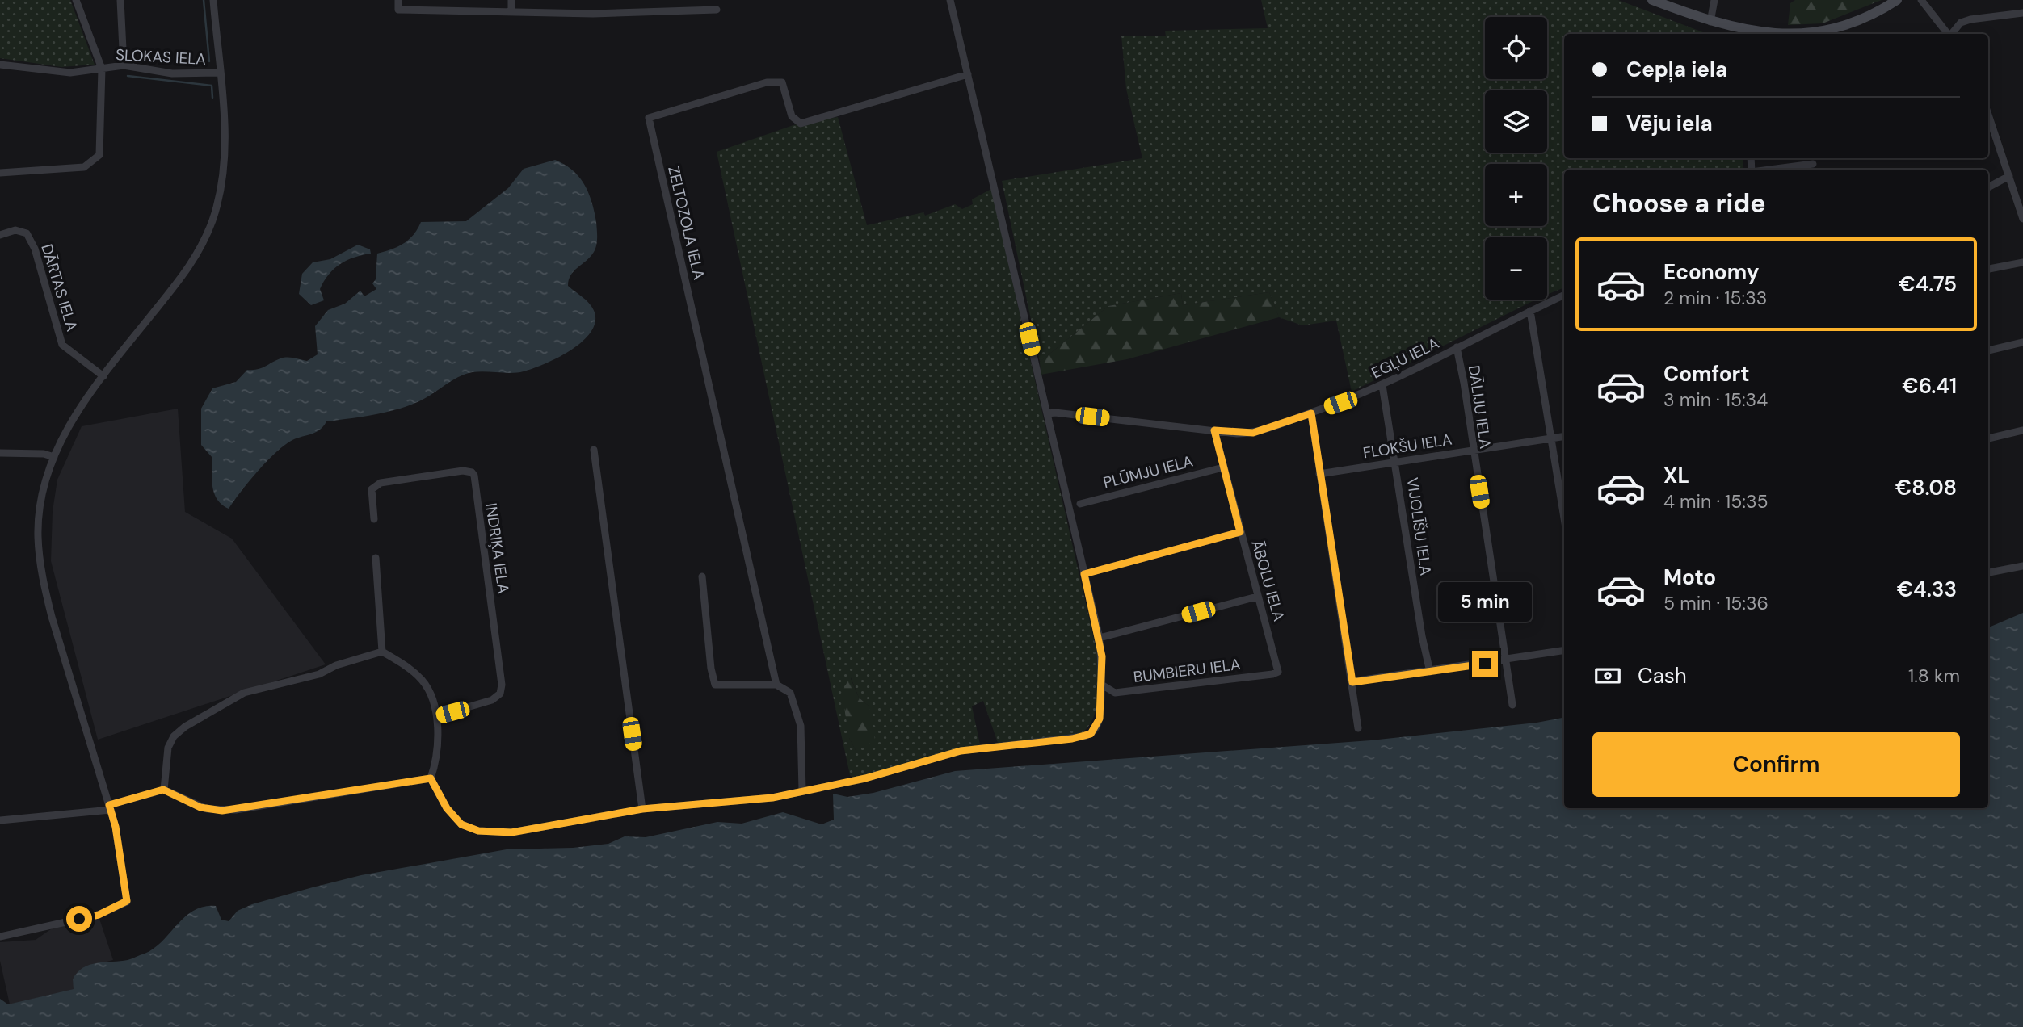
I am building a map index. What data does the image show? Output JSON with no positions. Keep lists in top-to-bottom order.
{
  "streets": {
    "street": [
      "SLOKAS IELA",
      "ZELTOZOLA IELA",
      "DĀRTAS IELA",
      "EGĻU IELA",
      "DĀLIJU IELA",
      "FLOKŠU IELA",
      "PLŪMJU IELA",
      "VIJOLĪŠU IELA",
      "INDRIĶA IELA",
      "ĀBOLU IELA",
      "BUMBIERU IELA"
    ]
  },
  "crossings": [
    ["EGĻU IELA", "DĀLIJU IELA"],
    ["EGĻU IELA", "VIJOLĪŠU IELA"],
    ["EGĻU IELA", "ĀBOLU IELA"],
    ["DĀLIJU IELA", "FLOKŠU IELA"],
    ["FLOKŠU IELA", "VIJOLĪŠU IELA"],
    ["PLŪMJU IELA", "ĀBOLU IELA"],
    ["ĀBOLU IELA", "BUMBIERU IELA"]
  ],
  "page": {
    "map_buttons": ["+", "−"],
    "banner": ["Cepļa iela", "Vēju iela"],
    "heading": "Choose a ride",
    "list": [
      {
        "name": "Economy",
        "note": "2 min · 15:33",
        "value": "€4.75"
      },
      {
        "name": "Comfort",
        "note": "3 min · 15:34",
        "value": "€6.41"
      },
      {
        "name": "XL",
        "note": "4 min · 15:35",
        "value": "€8.08"
      },
      {
        "name": "Moto",
        "note": "5 min · 15:36",
        "value": "€4.33"
      }
    ],
    "bubble": "5 min",
    "pay": ["Cash", "1.8 km"],
    "buttons": "Confirm"
  }
}
